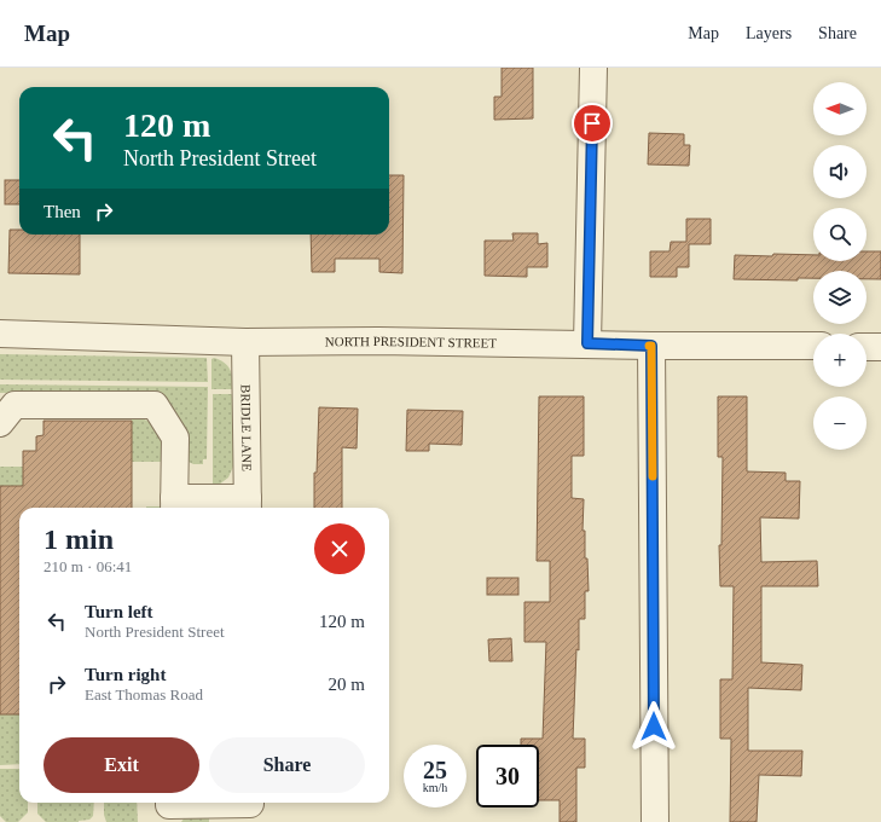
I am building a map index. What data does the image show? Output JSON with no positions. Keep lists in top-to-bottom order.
{
  "streets": {
    "street": ["NORTH PRESIDENT STREET", "BRIDLE LANE"]
  },
  "crossings": [
    ["NORTH PRESIDENT STREET", "BRIDLE LANE"]
  ],
  "north": "left",
  "page": {
    "header": "Map",
    "nav": ["Map", "Layers", "Share"],
    "map_buttons": ["+", "−"],
    "turn": ["120 m", "North President Street"],
    "then": "Then",
    "heading": ["1 min", "210 m · 06:41"],
    "list": [
      {
        "name": "Turn left",
        "note": "North President Street",
        "value": "120 m"
      },
      {
        "name": "Turn right",
        "note": "East Thomas Road",
        "value": "20 m"
      }
    ],
    "buttons": ["Exit", "Share"],
    "speed": "25 km/h",
    "limit": "30"
  }
}
